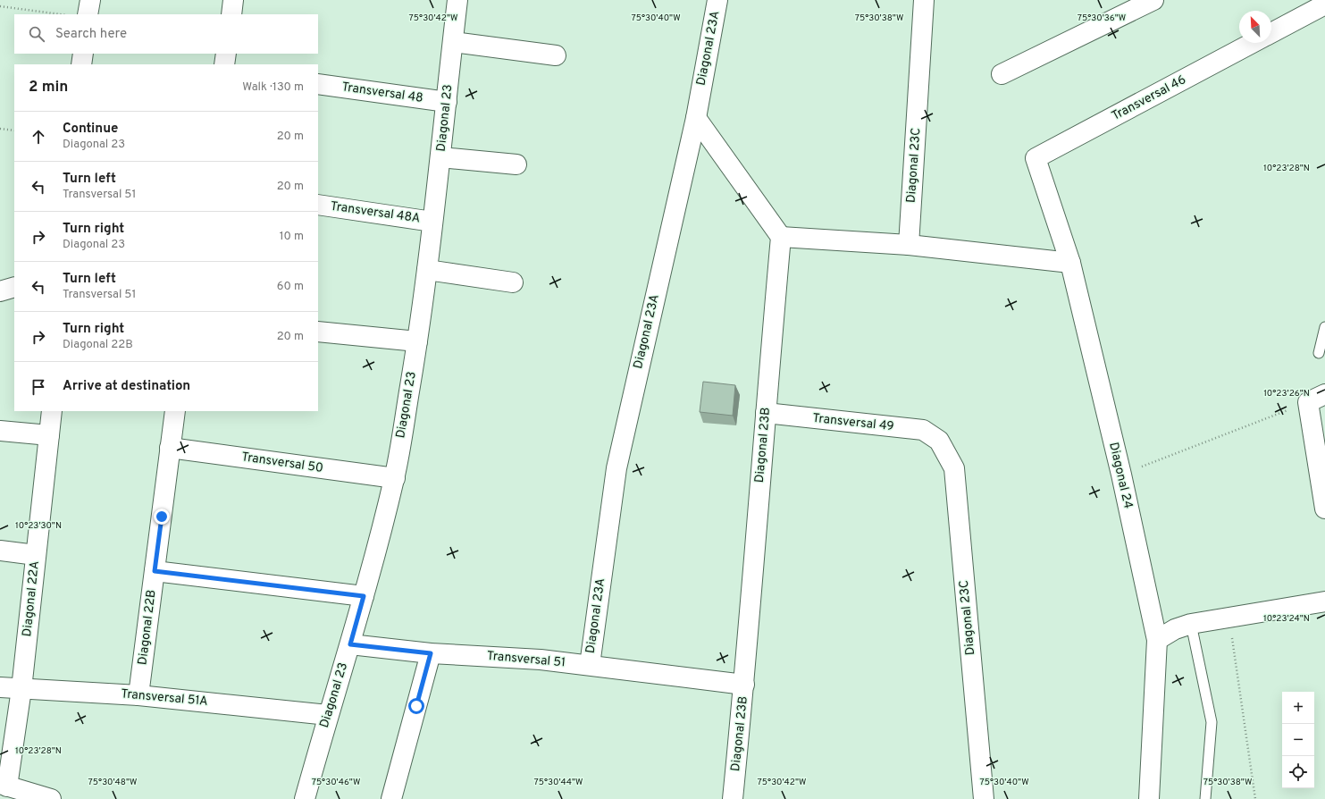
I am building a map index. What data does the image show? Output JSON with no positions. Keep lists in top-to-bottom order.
{
  "streets": {
    "street": [
      "Diagonal 23A",
      "Transversal 48",
      "Transversal 46",
      "Diagonal 23",
      "Diagonal 23C",
      "Transversal 48A",
      "Transversal 49",
      "Diagonal 23B",
      "Transversal 50",
      "Diagonal 24",
      "Diagonal 22A",
      "Diagonal 22B",
      "Transversal 51",
      "Transversal 51A"
    ]
  },
  "crossings": [
    ["Diagonal 23A", "Transversal 51"],
    ["Transversal 48", "Diagonal 23"],
    ["Transversal 46", "Diagonal 24"],
    ["Diagonal 23", "Transversal 48A"],
    ["Diagonal 23", "Transversal 50"],
    ["Diagonal 23", "Transversal 51"],
    ["Diagonal 23", "Transversal 51A"],
    ["Diagonal 23C", "Transversal 49"],
    ["Transversal 49", "Diagonal 23B"],
    ["Diagonal 23B", "Transversal 51"],
    ["Transversal 50", "Diagonal 22B"],
    ["Diagonal 22A", "Transversal 51A"],
    ["Diagonal 22B", "Transversal 51A"]
  ],
  "north": "top left",
  "page": {
    "search": "Search here",
    "heading": ["2 min", "Walk · 130 m"],
    "list": [
      ["Continue", "Diagonal 23", "20 m"],
      ["Turn left", "Transversal 51", "20 m"],
      ["Turn right", "Diagonal 23", "10 m"],
      ["Turn left", "Transversal 51", "60 m"],
      ["Turn right", "Diagonal 22B", "20 m"],
      "Arrive at destination"
    ],
    "map_buttons": ["+", "−"]
  },
  "coordinates": [
    "75°30'42\"W",
    "75°30'40\"W",
    "75°30'38\"W",
    "75°30'36\"W",
    "10°23'28\"N",
    "10°23'26\"N",
    "10°23'30\"N",
    "10°23'24\"N",
    "75°30'48\"W",
    "75°30'46\"W",
    "75°30'44\"W"
  ]
}
